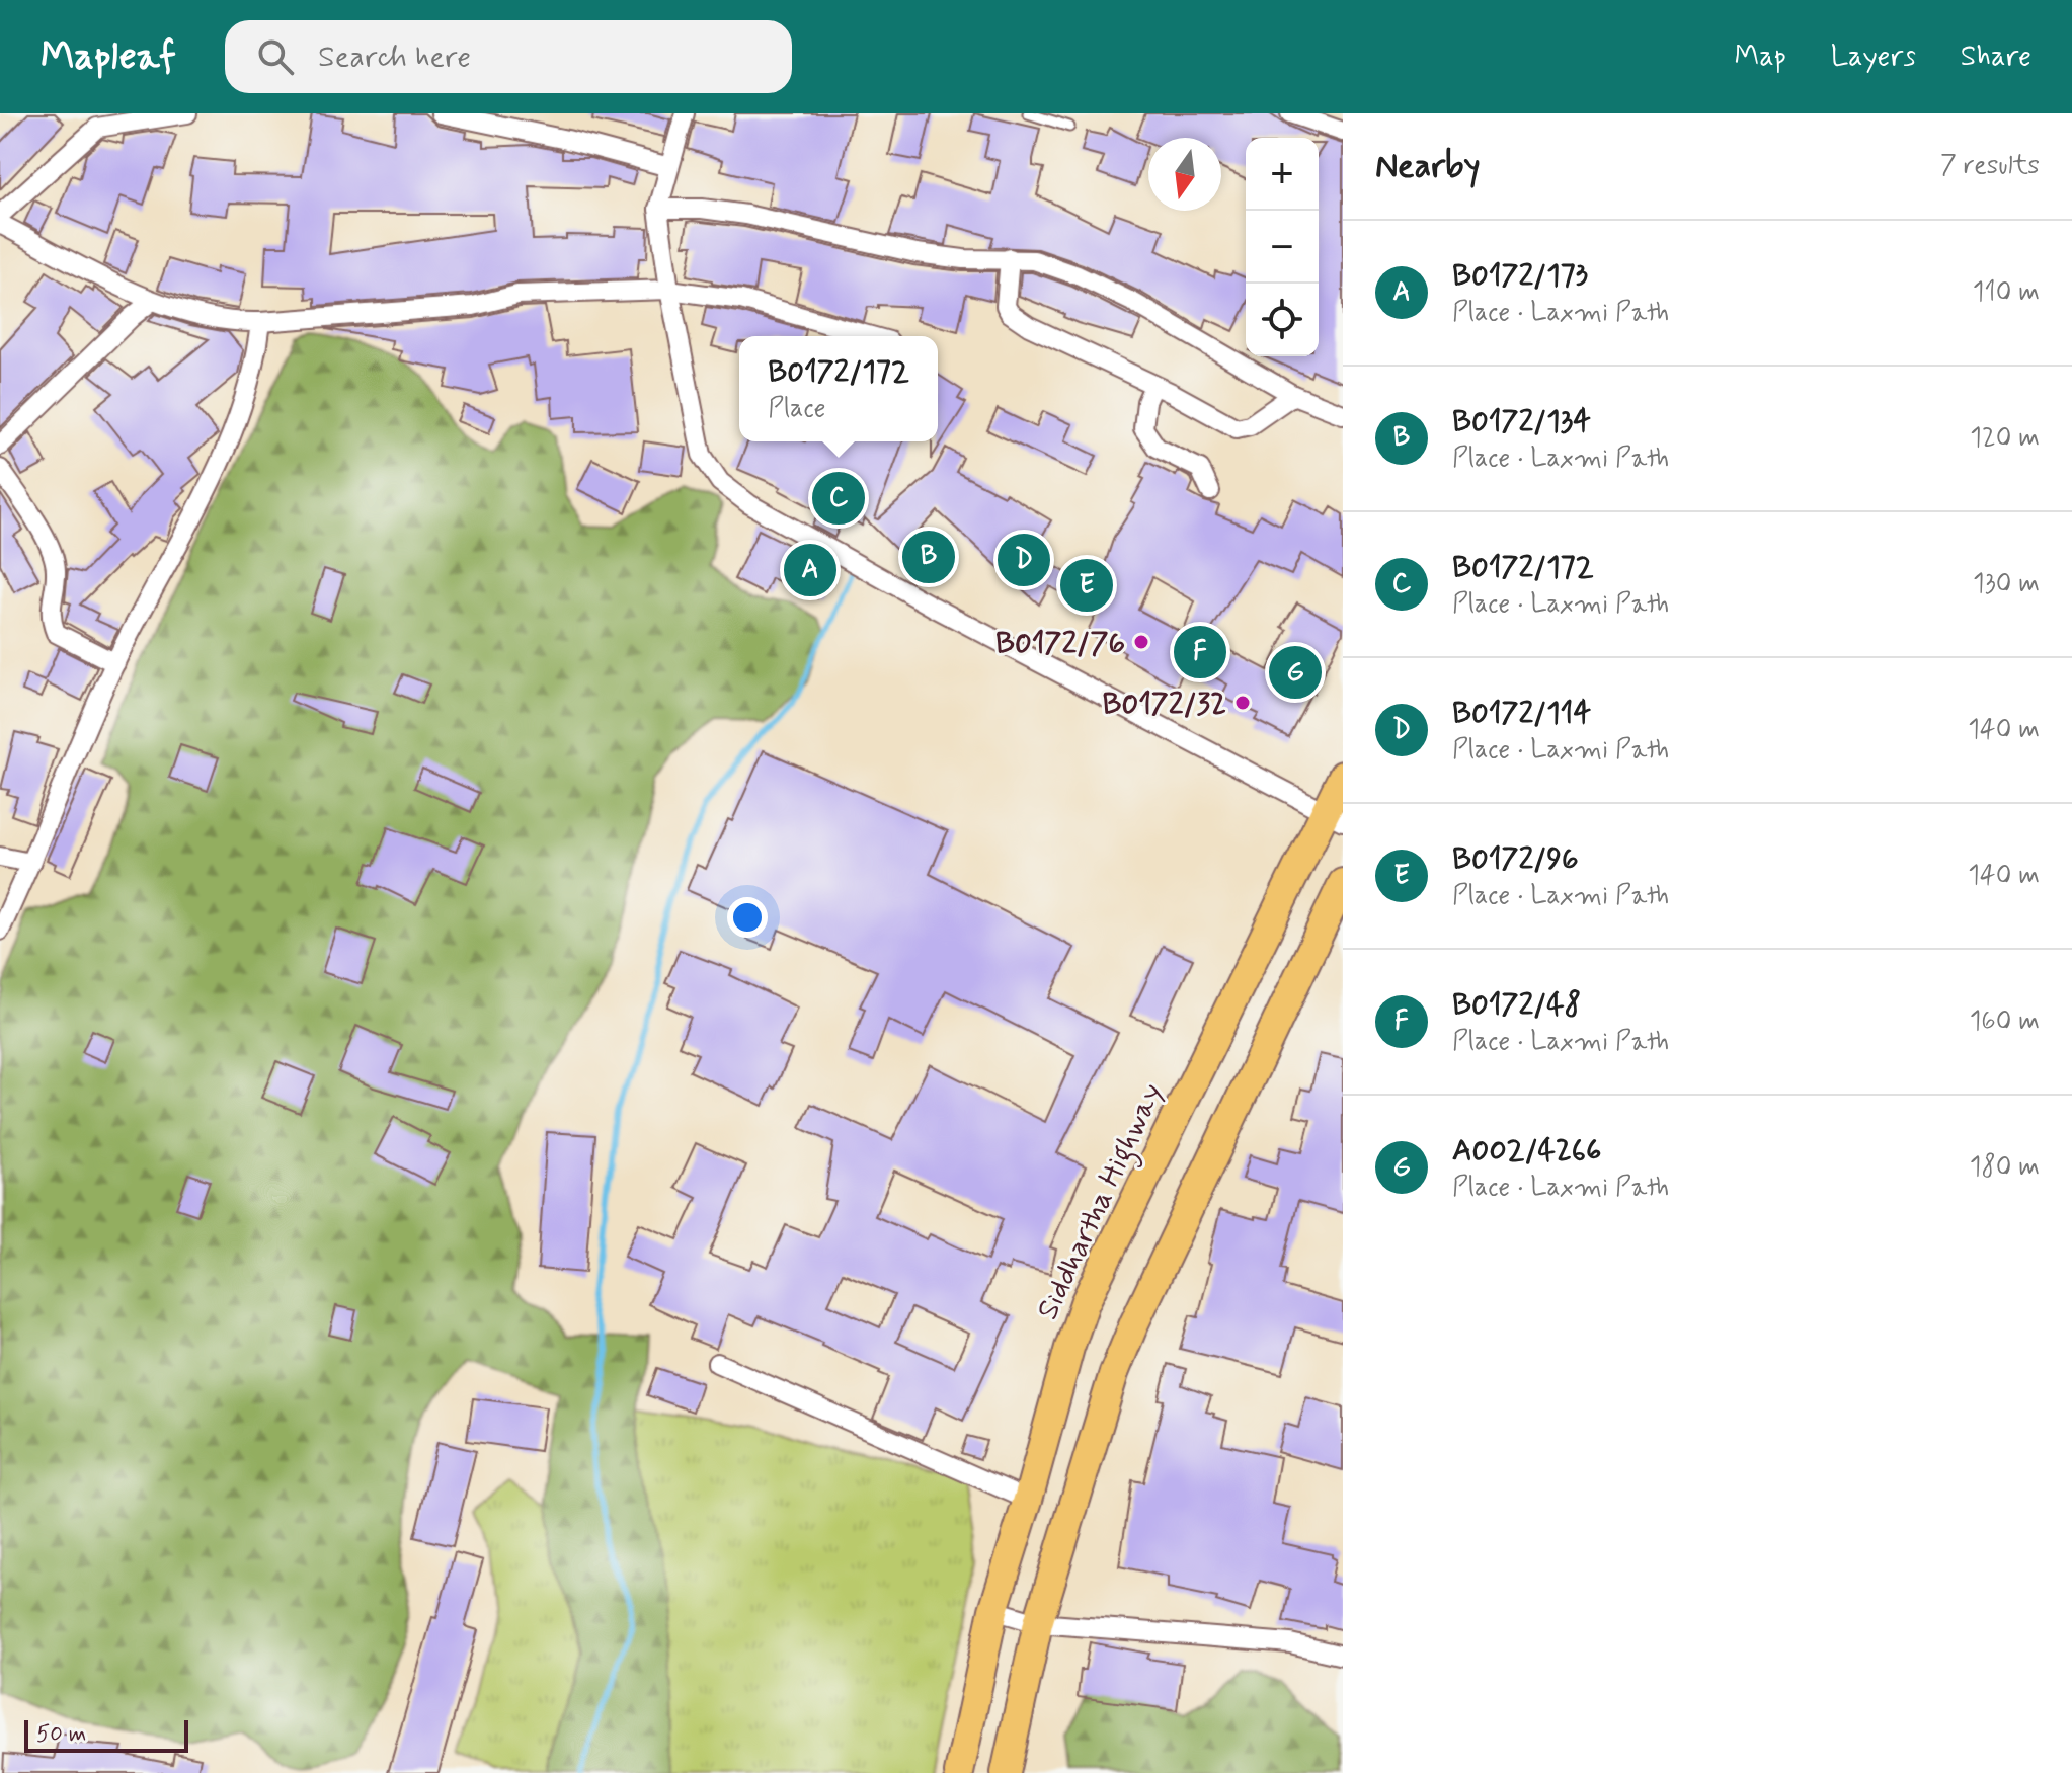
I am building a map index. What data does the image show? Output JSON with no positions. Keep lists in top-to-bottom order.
{
  "streets": {
    "highway": ["Siddhartha Highway"]
  },
  "places": ["B0172/76", "B0172/32"],
  "scale_bar": "50 m",
  "north": "bottom",
  "page": {
    "header": "Mapleaf",
    "search": "Search here",
    "nav": ["Map", "Layers", "Share"],
    "heading": ["Nearby", "7 results"],
    "map_buttons": ["+", "−"],
    "list": [
      {
        "mark": "A",
        "name": "B0172/173",
        "note": "Place · Laxmi Path",
        "value": "110 m"
      },
      {
        "mark": "B",
        "name": "B0172/134",
        "note": "Place · Laxmi Path",
        "value": "120 m"
      },
      {
        "mark": "C",
        "name": "B0172/172",
        "note": "Place · Laxmi Path",
        "value": "130 m"
      },
      {
        "mark": "D",
        "name": "B0172/114",
        "note": "Place · Laxmi Path",
        "value": "140 m"
      },
      {
        "mark": "E",
        "name": "B0172/96",
        "note": "Place · Laxmi Path",
        "value": "140 m"
      },
      {
        "mark": "F",
        "name": "B0172/48",
        "note": "Place · Laxmi Path",
        "value": "160 m"
      },
      {
        "mark": "G",
        "name": "A002/4266",
        "note": "Place · Laxmi Path",
        "value": "180 m"
      }
    ],
    "popup": ["B0172/172", "Place"],
    "pins": [
      "C",
      "B",
      "D",
      "A",
      "E",
      "F",
      "G"
    ],
    "scale": "50 m"
  }
}
